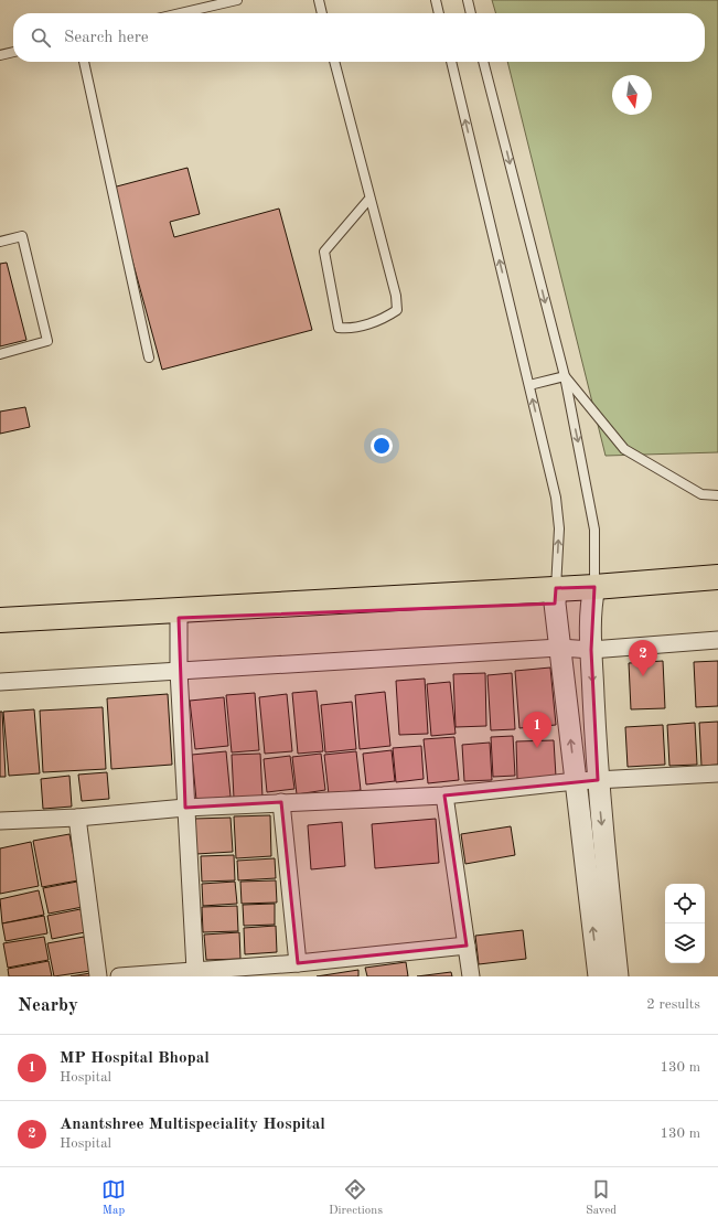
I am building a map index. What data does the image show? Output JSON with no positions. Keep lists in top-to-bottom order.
{
  "north": "bottom",
  "page": {
    "search": "Search here",
    "pins": ["2", "1"],
    "heading": ["Nearby", "2 results"],
    "list": [
      {
        "mark": "1",
        "name": "MP Hospital Bhopal",
        "note": "Hospital",
        "value": "130 m"
      },
      {
        "mark": "2",
        "name": "Anantshree Multispeciality Hospital",
        "note": "Hospital",
        "value": "130 m"
      }
    ],
    "nav": ["Map", "Directions", "Saved"]
  }
}
